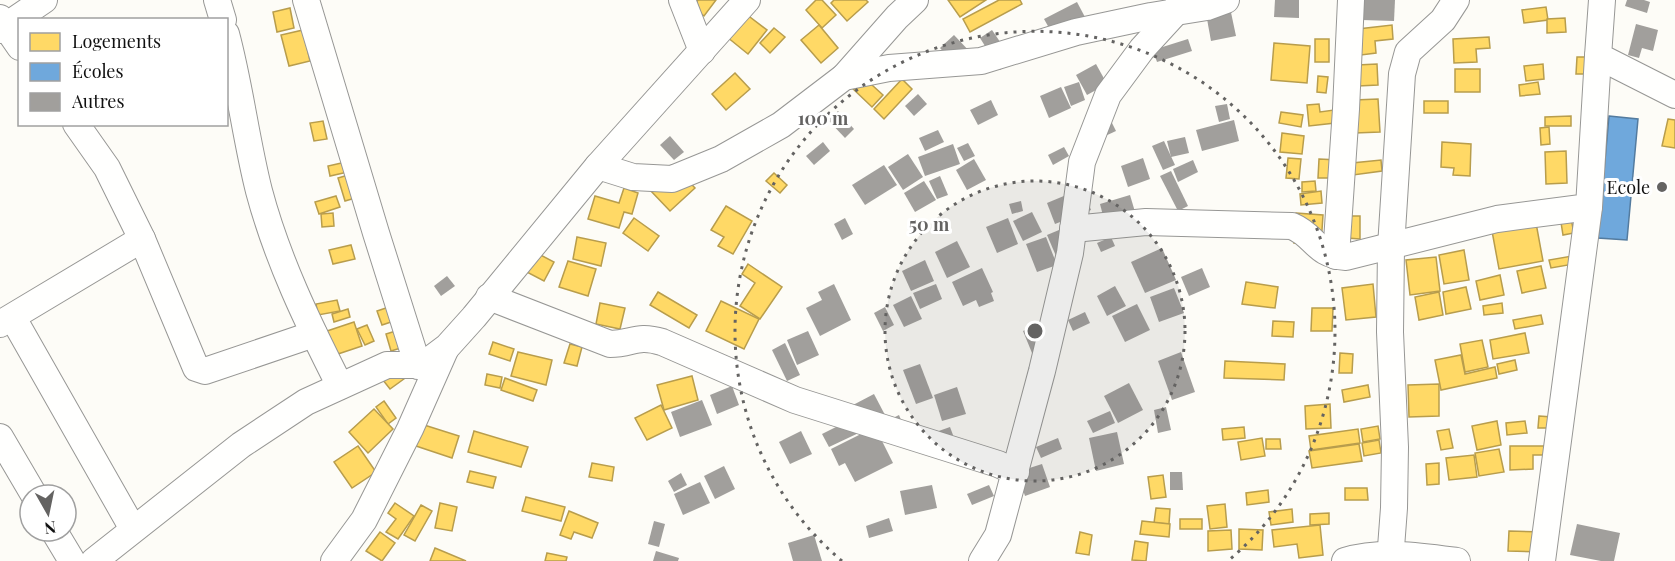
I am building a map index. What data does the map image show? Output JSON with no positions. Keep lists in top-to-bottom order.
{
  "places": ["Ecole"],
  "legend": ["Logements", "Écoles", "Autres"],
  "north": "bottom",
  "rings": ["100 m", "50 m"]
}
